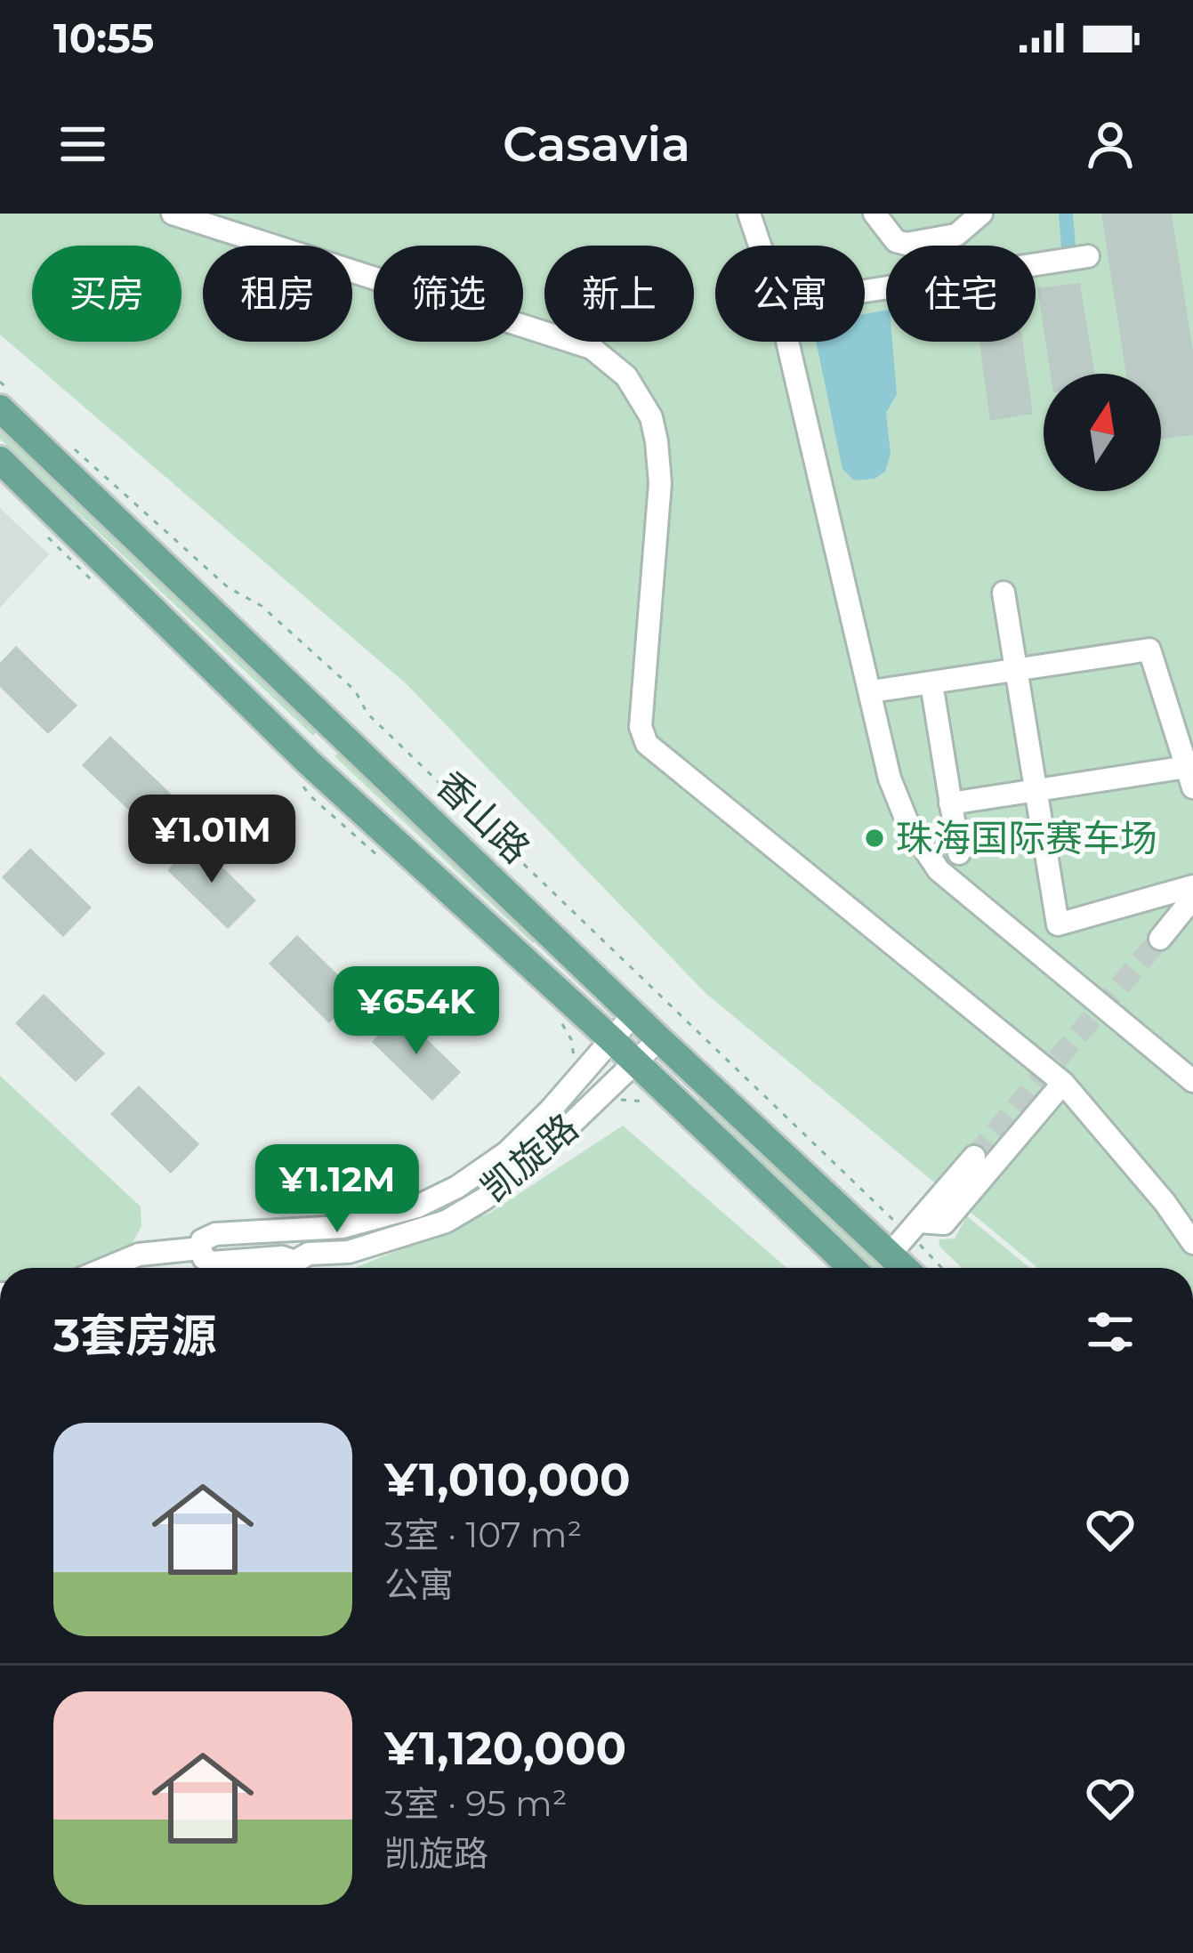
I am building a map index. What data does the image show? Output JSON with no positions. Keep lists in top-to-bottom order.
{
  "streets": {
    "main road": ["香山路"],
    "street": ["凯旋路"]
  },
  "crossings": [
    ["香山路", "凯旋路"]
  ],
  "places": ["珠海国际赛车场"],
  "north": "top",
  "page": {
    "status": "10:55",
    "header": "Casavia",
    "chip": [
      "买房",
      "租房",
      "筛选",
      "新上",
      "公寓",
      "住宅"
    ],
    "price": ["¥1.01M", "¥654K", "¥1.12M"],
    "heading": "3套房源",
    "list": [
      {
        "name": "¥1,010,000",
        "note": "3室 · 107 m² · 公寓"
      },
      {
        "name": "¥1,120,000",
        "note": "3室 · 95 m² · 凯旋路"
      }
    ]
  }
}
